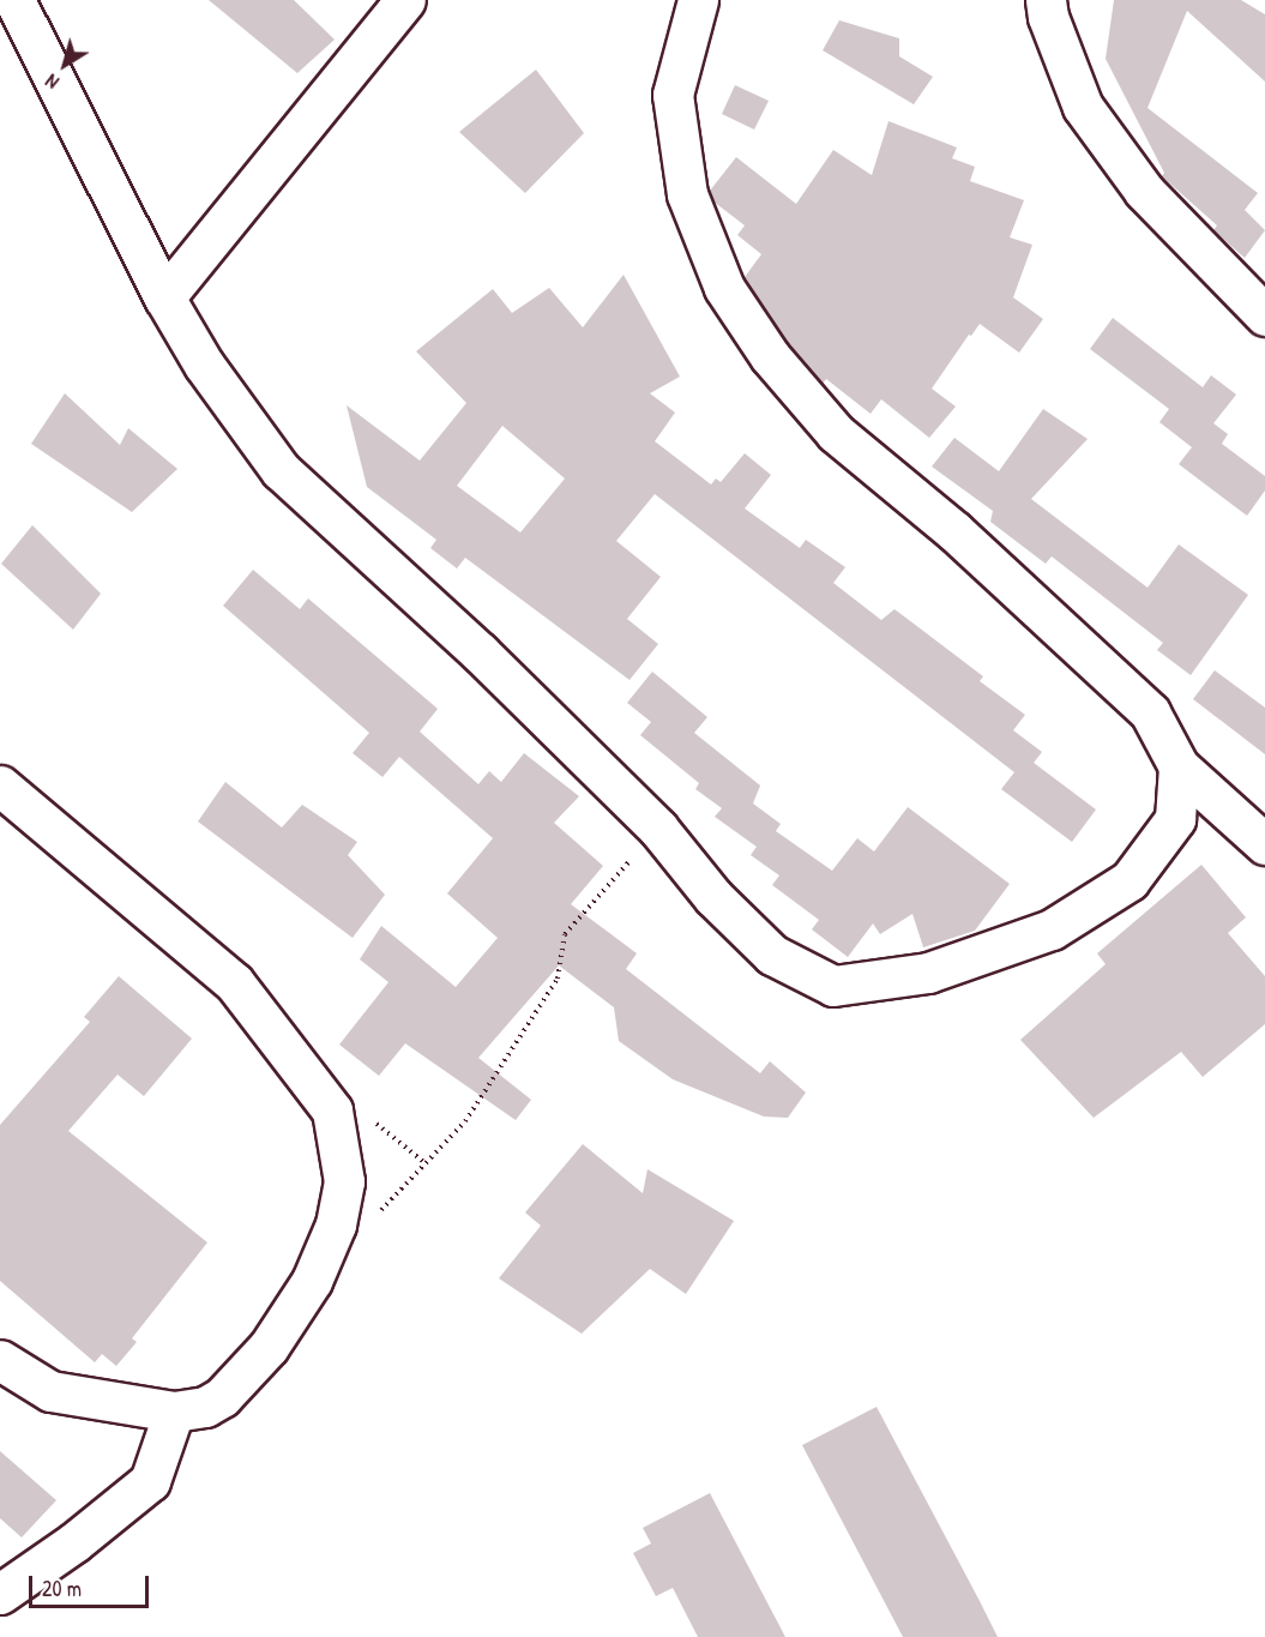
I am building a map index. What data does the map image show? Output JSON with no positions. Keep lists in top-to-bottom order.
{
  "scale_bar": "20 m",
  "north": "bottom left"
}
